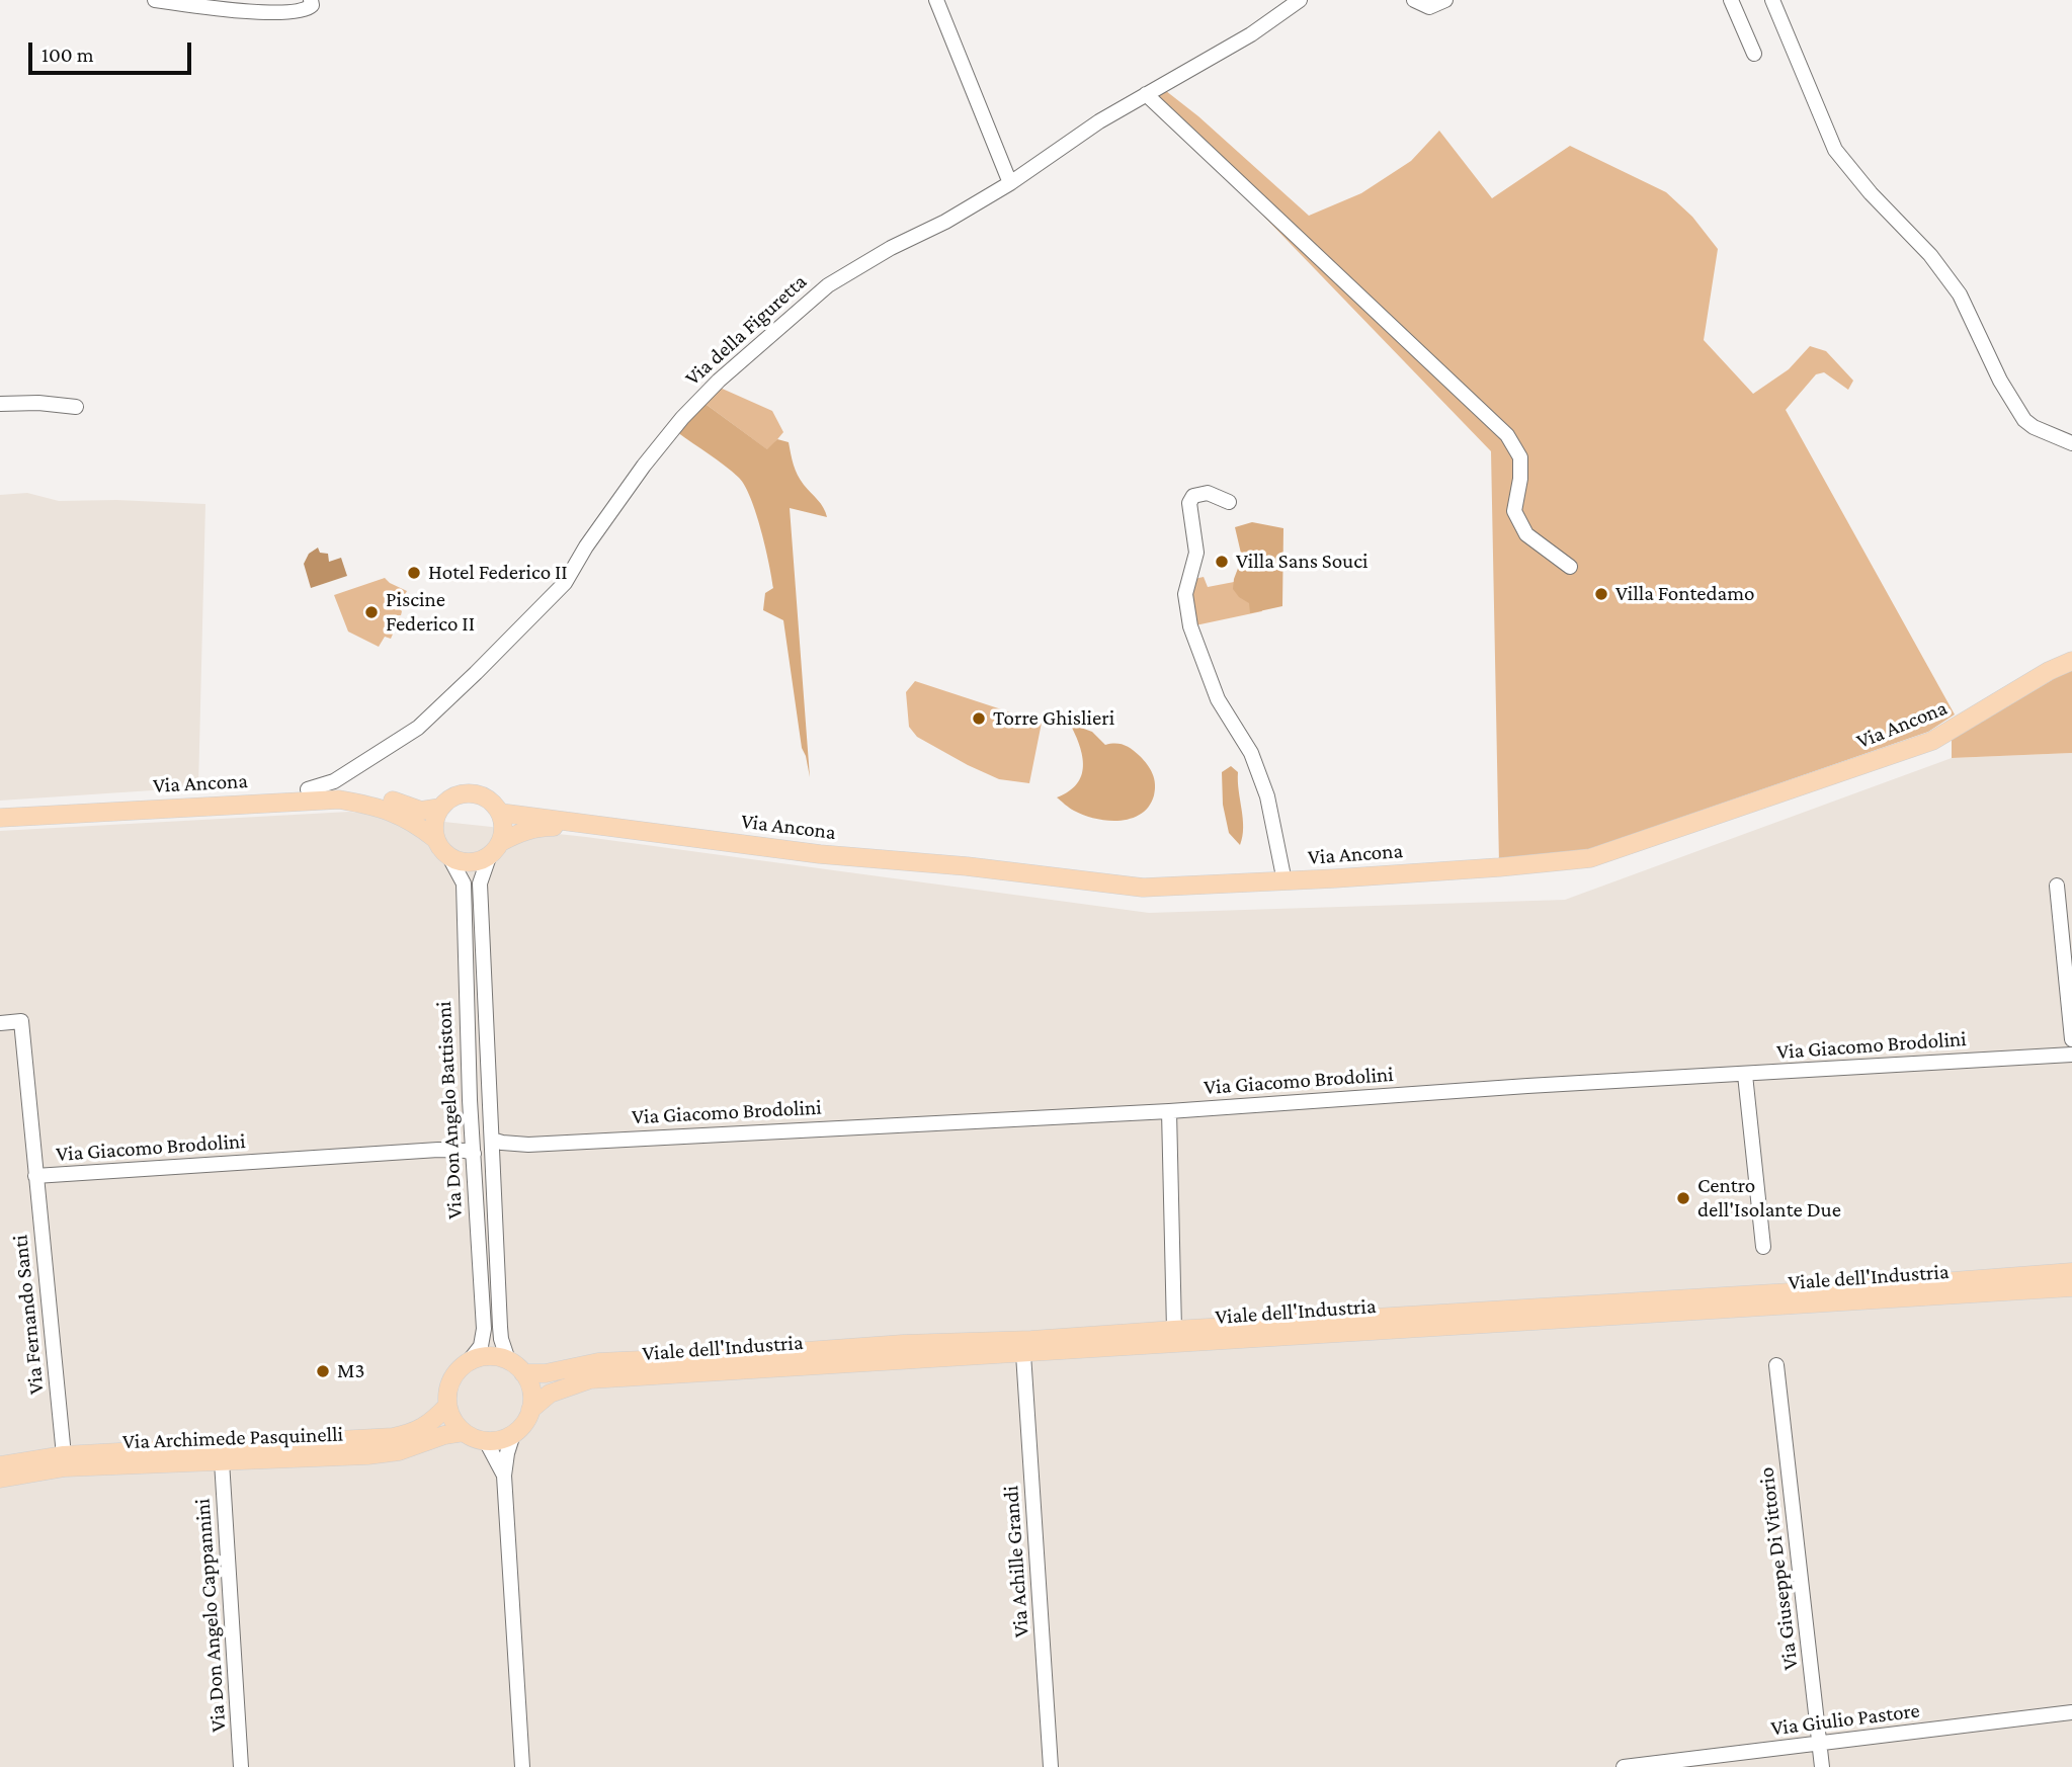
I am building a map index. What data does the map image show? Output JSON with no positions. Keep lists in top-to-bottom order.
{
  "streets": {
    "main road": [
      "Via Ancona",
      "Via Don Angelo Battistoni",
      "Viale dell'Industria",
      "Via Archimede Pasquinelli"
    ],
    "street": [
      "Via della Figuretta",
      "Via Giacomo Brodolini",
      "Via Fernando Santi",
      "Via Achille Grandi",
      "Via Giuseppe Di Vittorio",
      "Via Don Angelo Cappannini",
      "Via Giulio Pastore"
    ]
  },
  "crossings": [
    ["Via della Figuretta", "Via Ancona"],
    ["Via Ancona", "Via Don Angelo Battistoni"],
    ["Via Giacomo Brodolini", "Via Don Angelo Battistoni"],
    ["Via Giacomo Brodolini", "Via Fernando Santi"],
    ["Via Don Angelo Battistoni", "Viale dell'Industria"],
    ["Via Don Angelo Battistoni", "Via Archimede Pasquinelli"],
    ["Viale dell'Industria", "Via Archimede Pasquinelli"],
    ["Viale dell'Industria", "Via Achille Grandi"],
    ["Via Fernando Santi", "Via Archimede Pasquinelli"],
    ["Via Archimede Pasquinelli", "Via Don Angelo Cappannini"],
    ["Via Giuseppe Di Vittorio", "Via Giulio Pastore"]
  ],
  "places": [
    "Villa Sans Souci",
    "Hotel Federico II",
    "Villa Fontedamo",
    "Piscine Federico II",
    "Torre Ghislieri",
    "Centro dell'Isolante Due",
    "M3"
  ],
  "scale_bar": "100 m"
}
